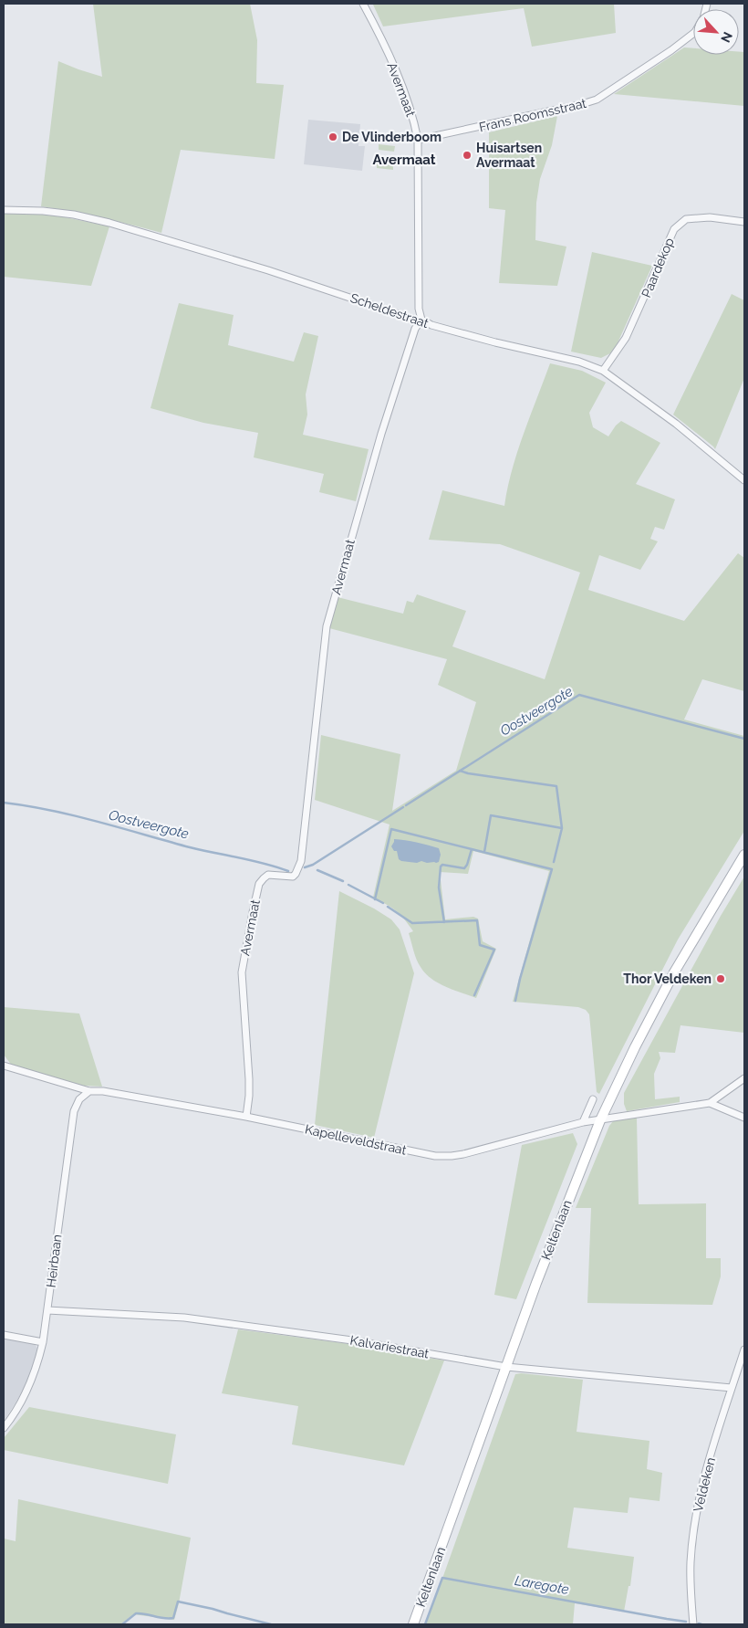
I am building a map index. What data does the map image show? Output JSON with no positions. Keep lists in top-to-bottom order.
{
  "streets": {
    "main road": ["Keltenlaan"],
    "street": [
      "Avermaat",
      "Frans Roomsstraat",
      "Paardekop",
      "Scheldestraat",
      "Kapelleveldstraat",
      "Heirbaan",
      "Kalvariestraat",
      "Veldeken"
    ]
  },
  "crossings": [
    ["Avermaat", "Frans Roomsstraat"],
    ["Avermaat", "Scheldestraat"],
    ["Avermaat", "Kapelleveldstraat"],
    ["Paardekop", "Scheldestraat"],
    ["Kapelleveldstraat", "Keltenlaan"],
    ["Kapelleveldstraat", "Heirbaan"],
    ["Keltenlaan", "Kalvariestraat"],
    ["Heirbaan", "Kalvariestraat"],
    ["Kalvariestraat", "Veldeken"]
  ],
  "districts": ["Avermaat"],
  "water": ["Oostveergote", "Laregote"],
  "places": ["De Vlinderboom", "Huisartsen Avermaat", "Thor Veldeken"],
  "north": "bottom right"
}
